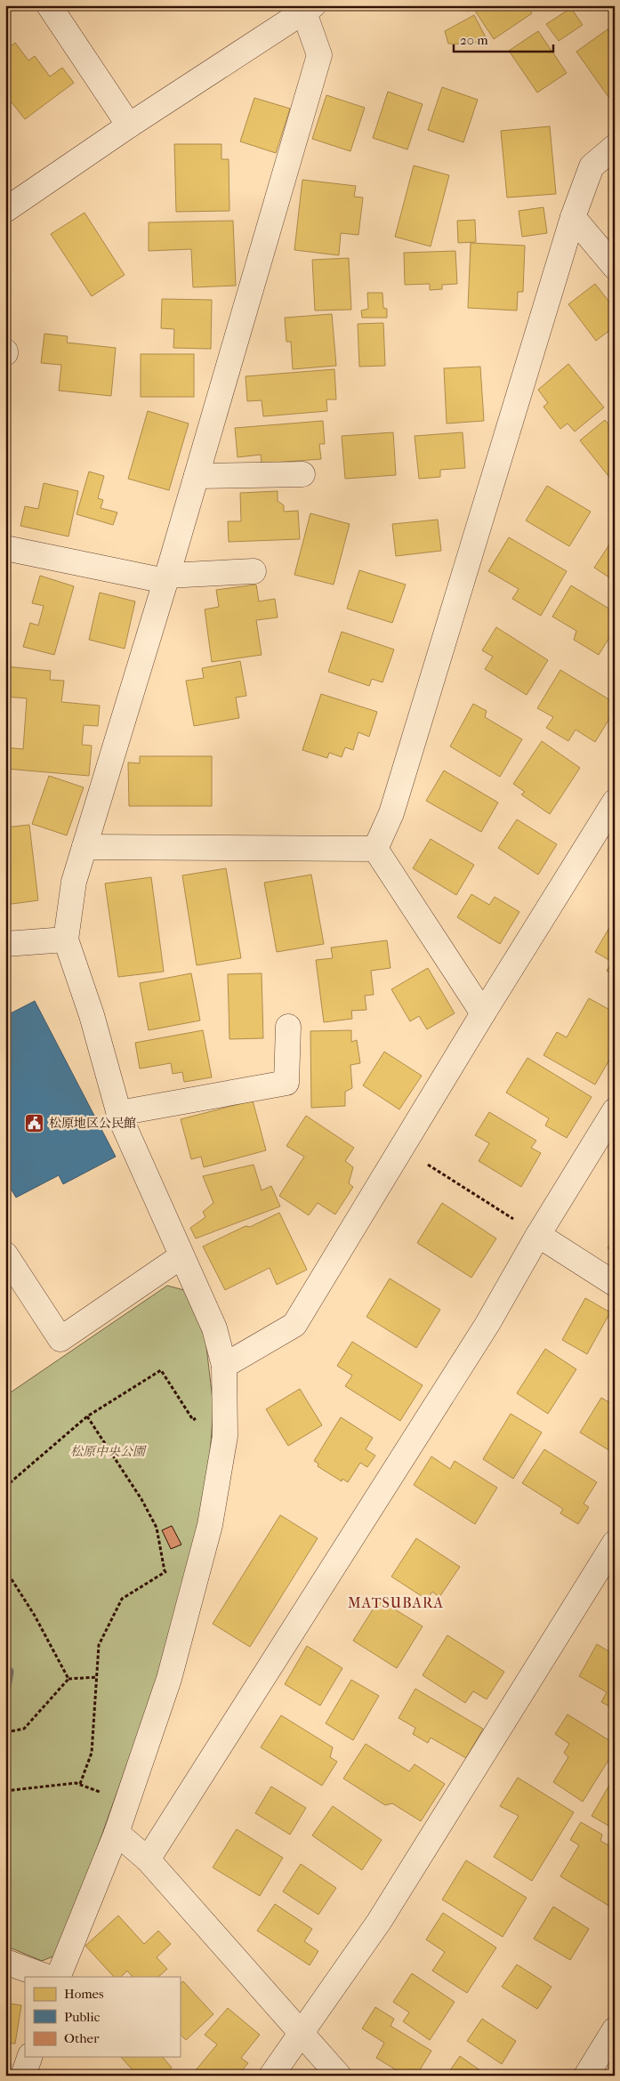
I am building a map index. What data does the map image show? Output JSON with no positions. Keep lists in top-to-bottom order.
{
  "districts": ["MATSUBARA"],
  "parks": ["松原中央公園"],
  "places": {
    "public building": ["松原地区公民館"]
  },
  "legend": ["Homes", "Public", "Other"],
  "scale_bar": "20 m"
}
